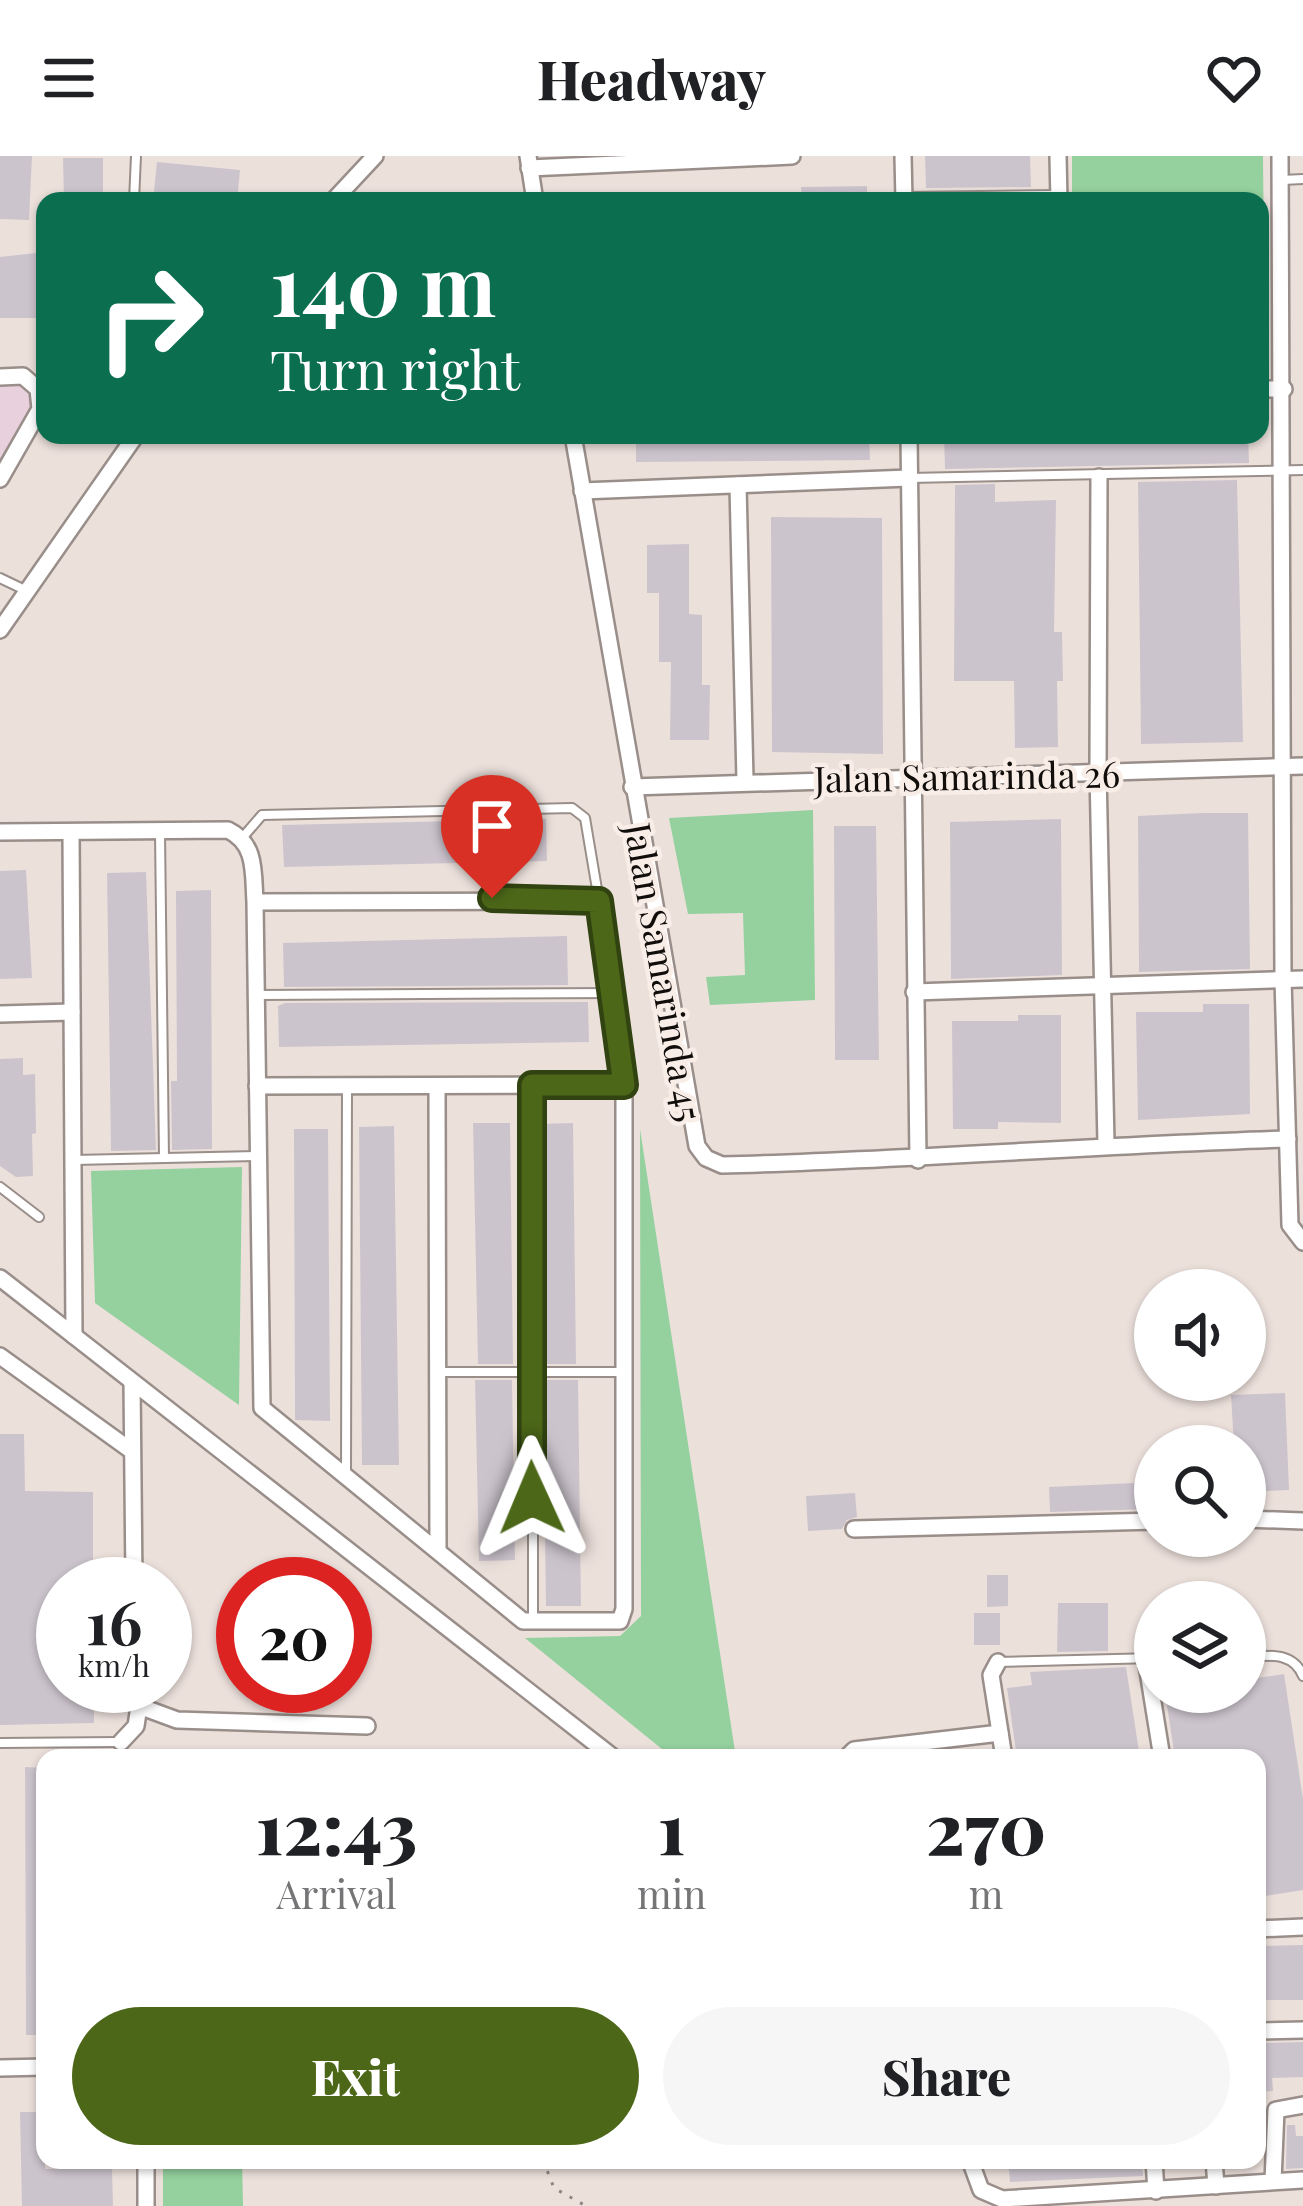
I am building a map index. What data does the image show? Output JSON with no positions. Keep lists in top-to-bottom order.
{
  "streets": {
    "street": ["Jalan Samarinda 26", "Jalan Samarinda 45"]
  },
  "crossings": [
    ["Jalan Samarinda 26", "Jalan Samarinda 45"]
  ],
  "page": {
    "header": "Headway",
    "turn": ["140 m", "Turn right"],
    "speed": "16 km/h",
    "limit": "20",
    "eta": [
      "12:43",
      "Arrival",
      "1",
      "min",
      "270",
      "m"
    ],
    "buttons": ["Exit", "Share"]
  }
}
